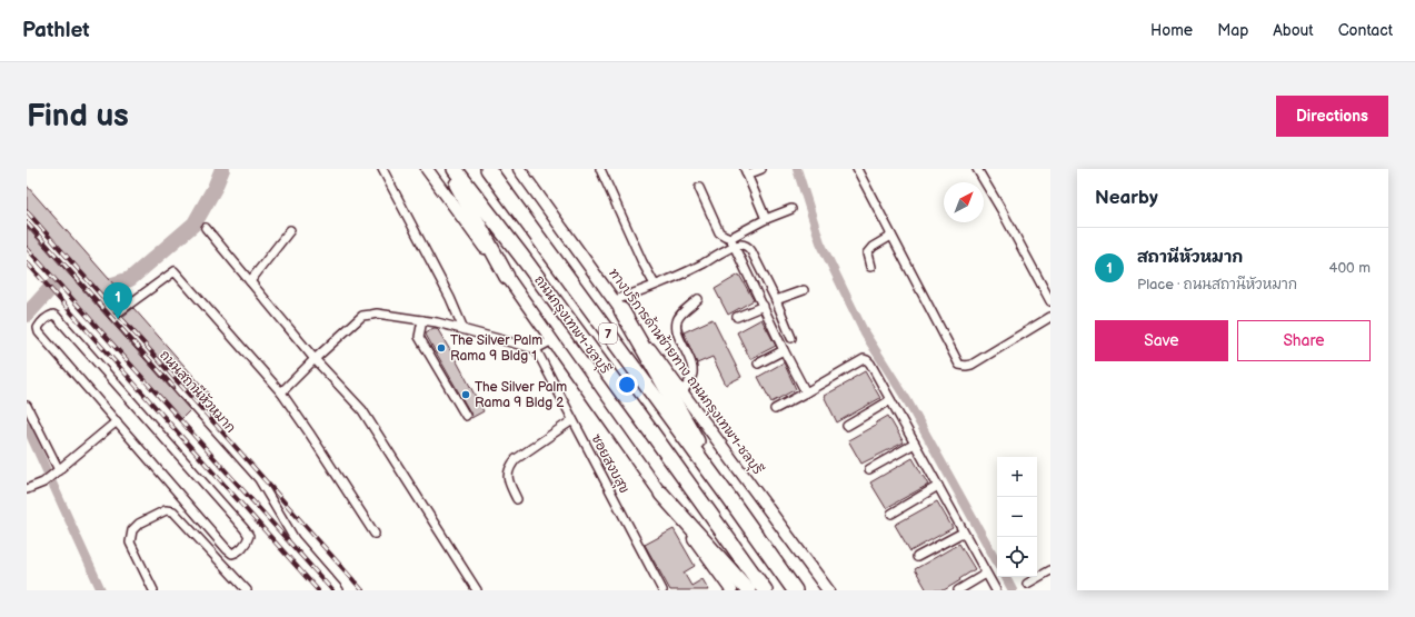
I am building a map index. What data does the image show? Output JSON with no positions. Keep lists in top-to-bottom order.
{
  "streets": {
    "highway": ["ถนนกรุงเทพฯ-ชลบุรี", "7"],
    "main road": ["ทางบริการด้านซ้ายทาง ถนนกรุงเทพฯ-ชลบุรี"],
    "street": ["ถนนสถานีหัวหมาก", "ซอยสงบสุข"]
  },
  "places": ["The Silver Palm Rama 9 Bldg 1", "The Silver Palm Rama 9 Bldg 2"],
  "north": "top right",
  "page": {
    "header": "Pathlet",
    "nav": [
      "Home",
      "Map",
      "About",
      "Contact"
    ],
    "buttons": [
      "Directions",
      ["Save", "Share"]
    ],
    "title": "Find us",
    "heading": "Nearby",
    "list": [
      {
        "mark": "1",
        "name": "สถานีหัวหมาก",
        "note": "Place · ถนนสถานีหัวหมาก",
        "value": "400 m"
      }
    ],
    "pins": "1",
    "map_buttons": ["+", "−"]
  }
}
